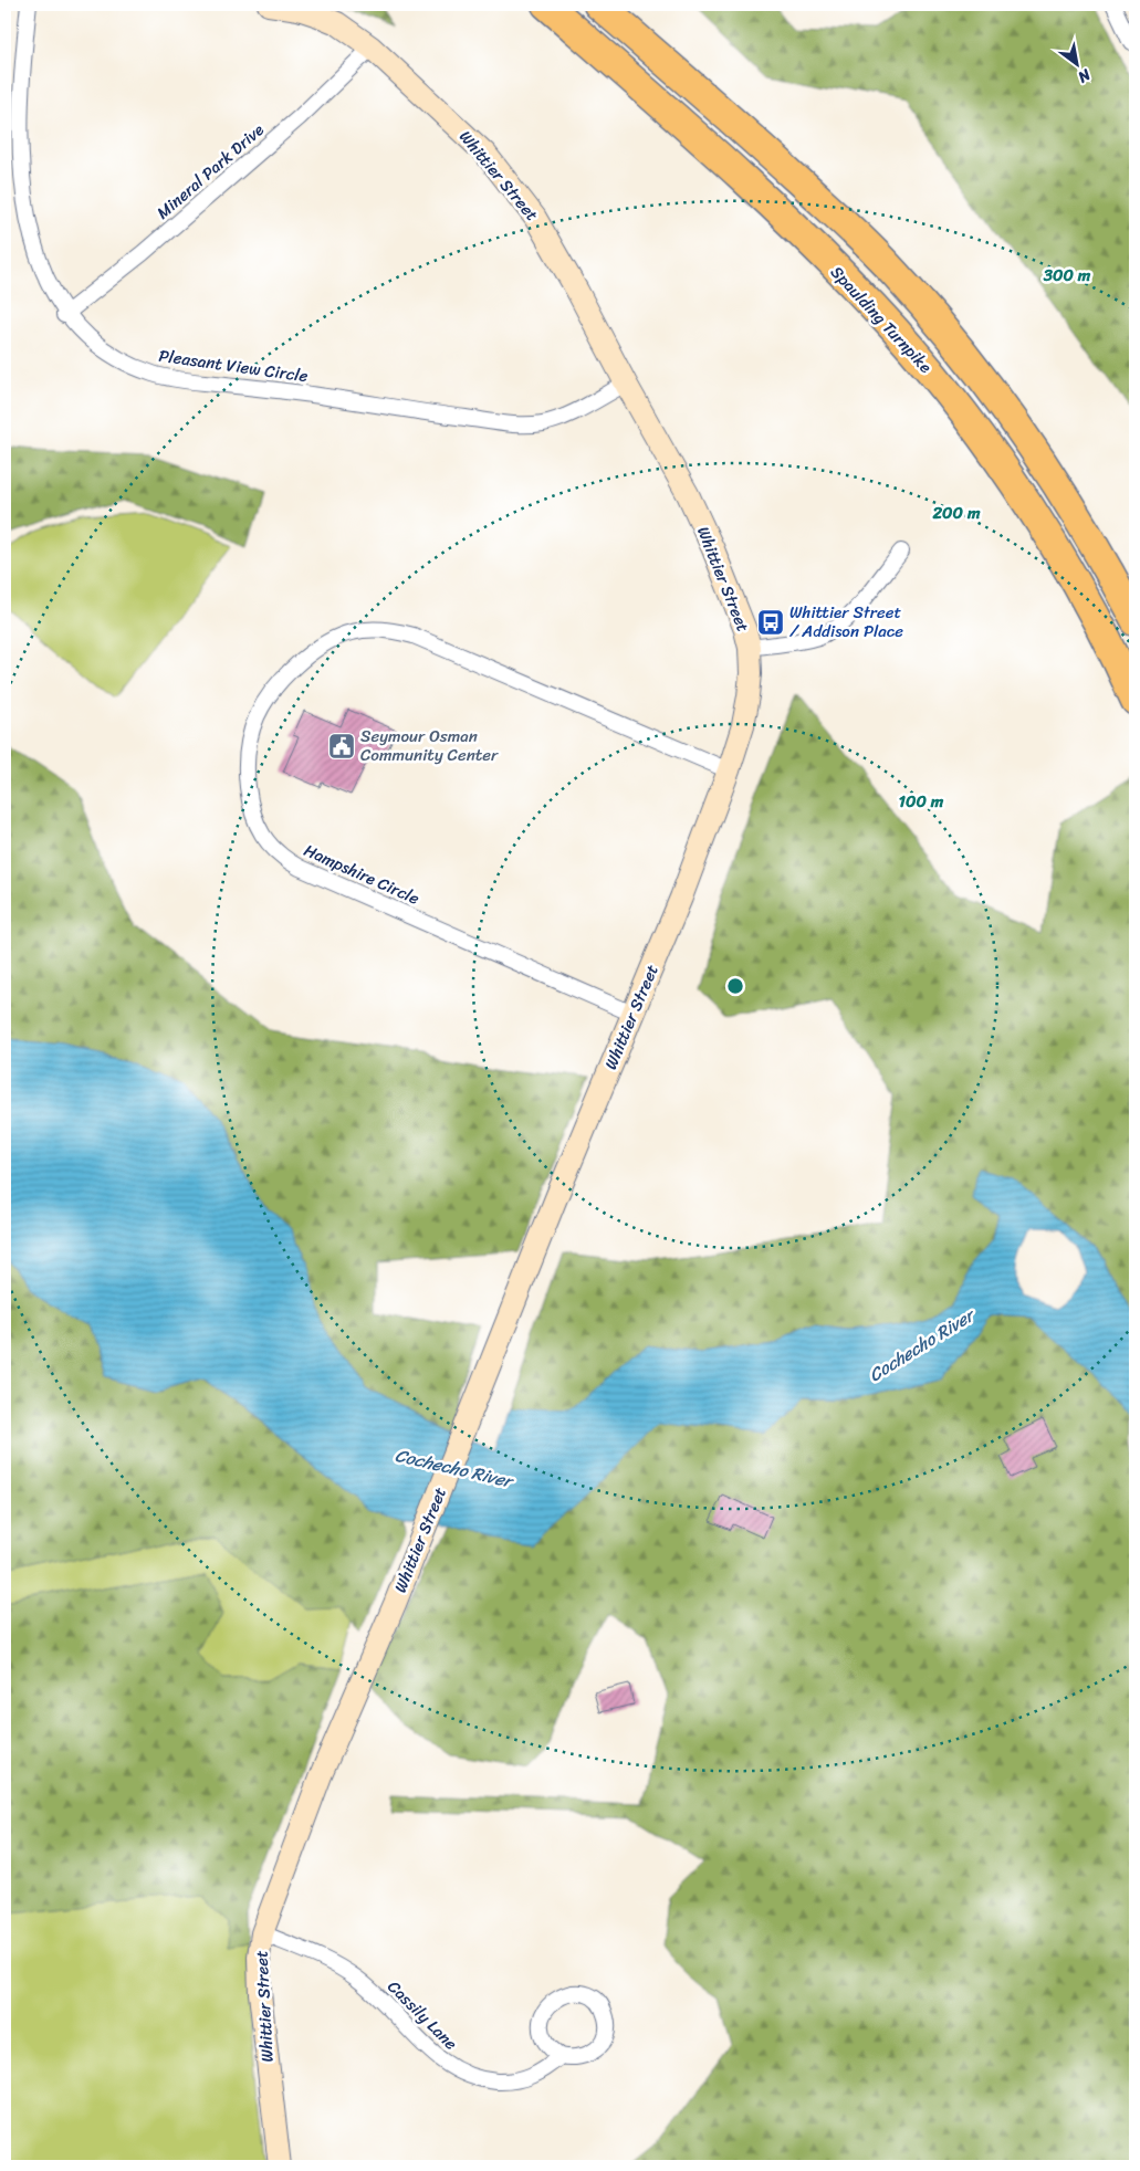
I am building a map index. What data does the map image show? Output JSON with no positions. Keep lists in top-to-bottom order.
{
  "streets": {
    "highway": ["Spaulding Turnpike"],
    "street": [
      "Mineral Park Drive",
      "Whittier Street",
      "Pleasant View Circle",
      "Hampshire Circle",
      "Cassily Lane"
    ]
  },
  "crossings": [
    ["Mineral Park Drive", "Whittier Street"],
    ["Mineral Park Drive", "Pleasant View Circle"],
    ["Whittier Street", "Pleasant View Circle"],
    ["Whittier Street", "Hampshire Circle"],
    ["Whittier Street", "Cassily Lane"]
  ],
  "water": ["Cochecho River"],
  "places": {
    "bus stop": ["Whittier Street / Addison Place"],
    "public building": ["Seymour Osman Community Center"]
  },
  "north": "bottom right",
  "rings": ["300 m", "200 m", "100 m"]
}
